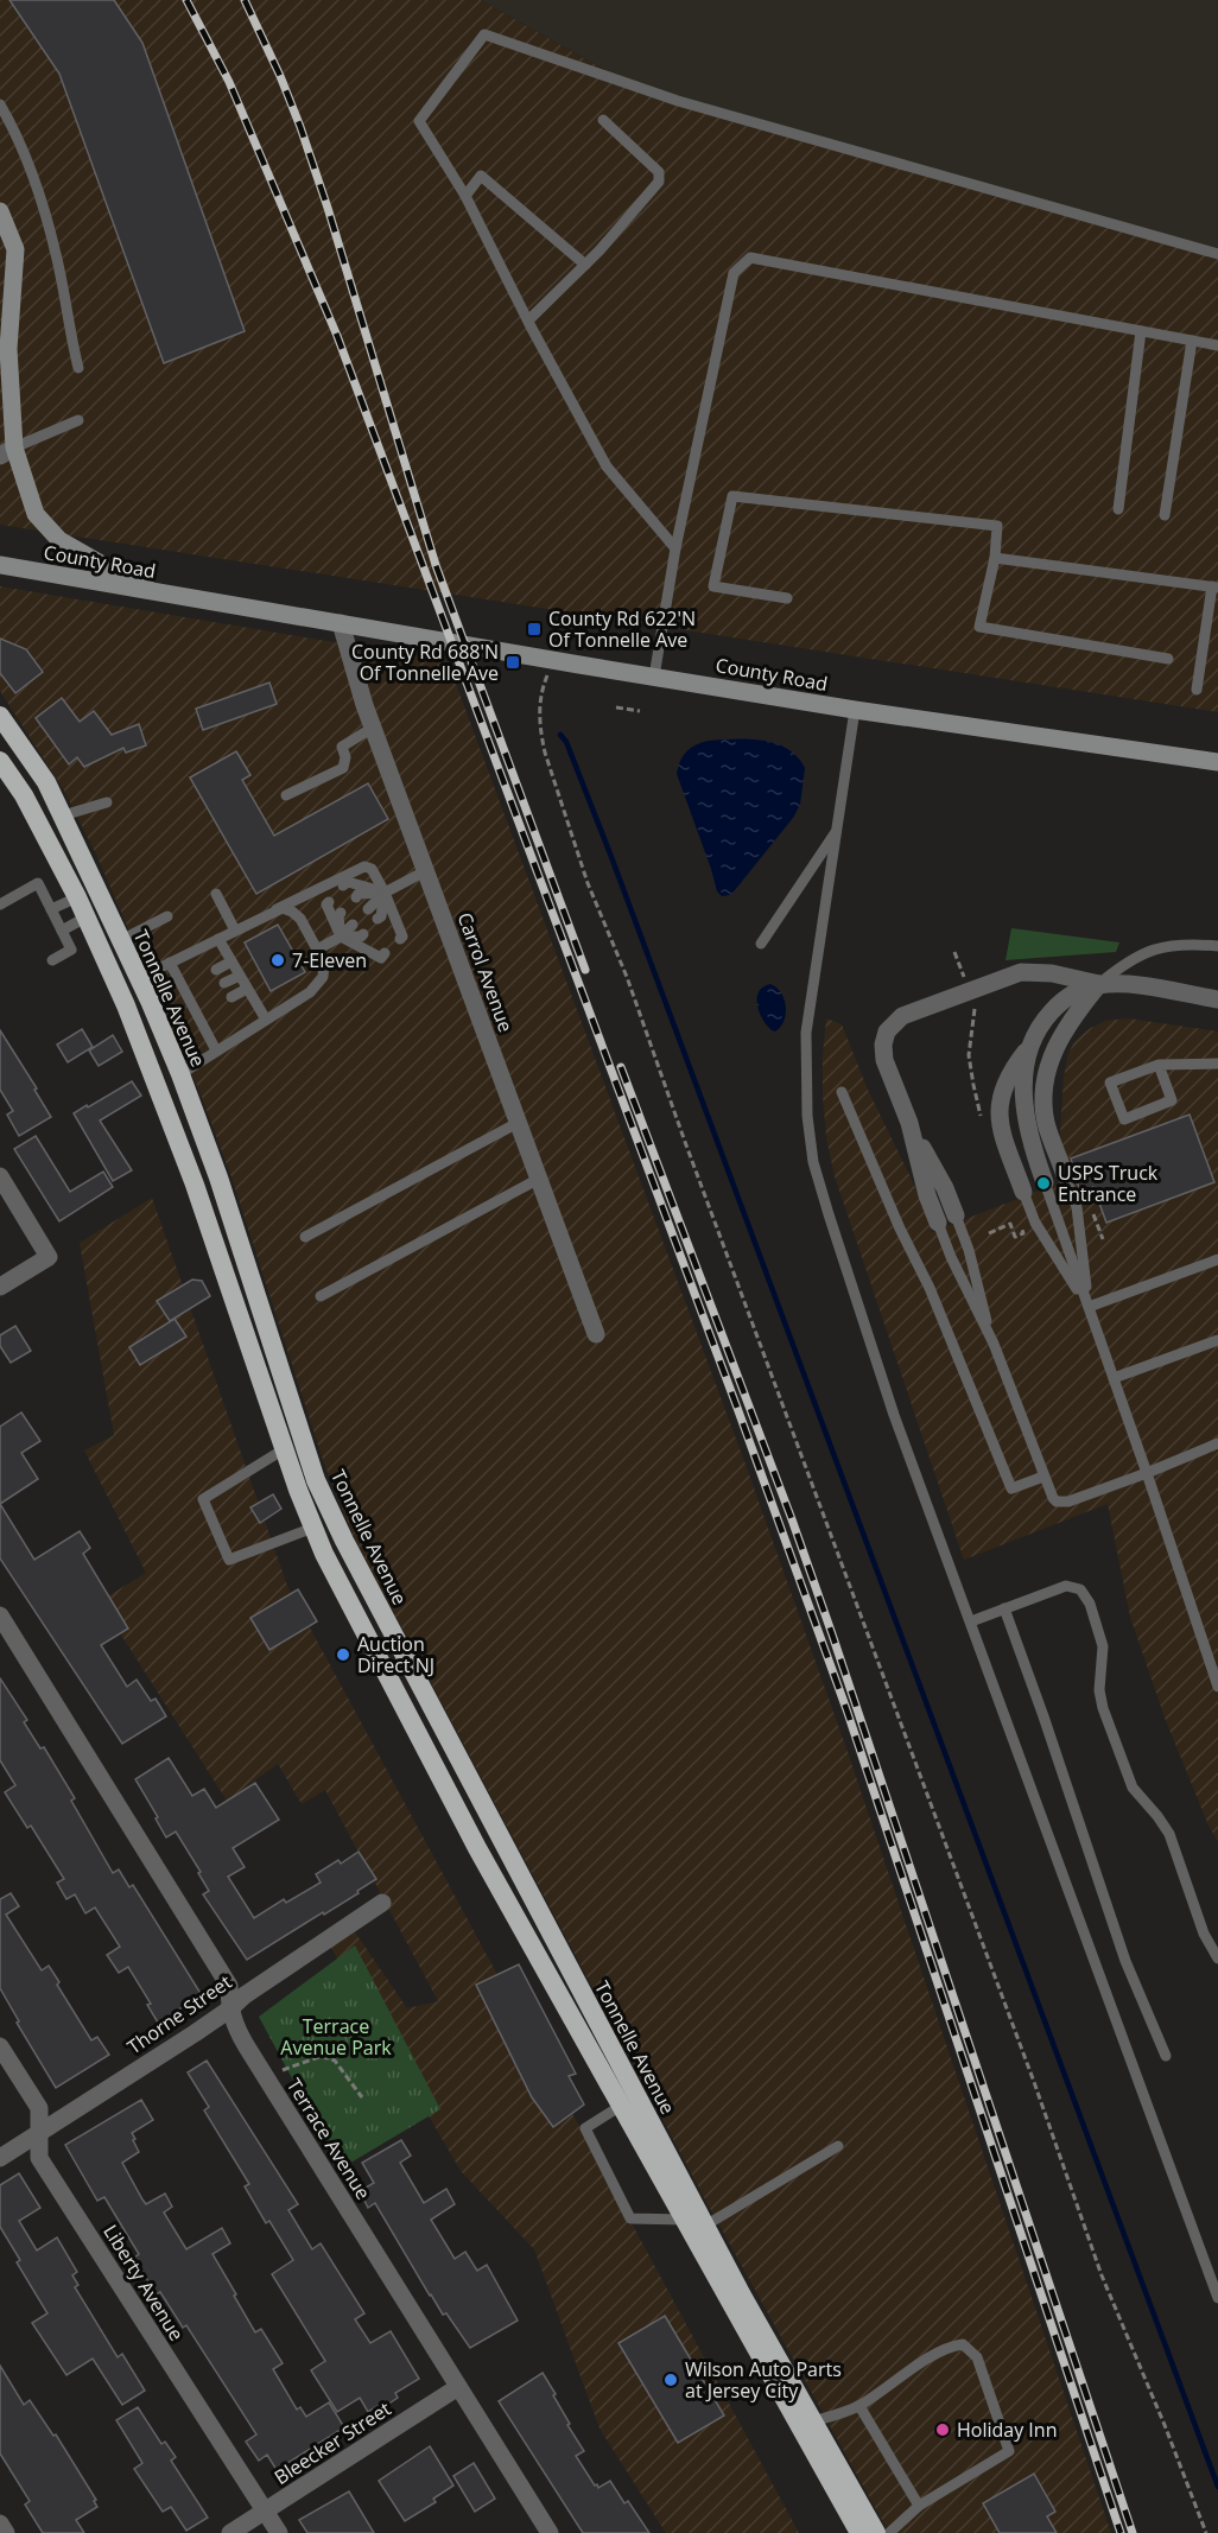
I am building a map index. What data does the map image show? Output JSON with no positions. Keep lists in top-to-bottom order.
{
  "streets": {
    "highway": ["Tonnelle Avenue"],
    "main road": ["County Road"],
    "street": [
      "Carrol Avenue",
      "Thorne Street",
      "Terrace Avenue",
      "Liberty Avenue",
      "Bleecker Street"
    ]
  },
  "crossings": [
    ["County Road", "Carrol Avenue"],
    ["Thorne Street", "Terrace Avenue"],
    ["Thorne Street", "Liberty Avenue"],
    ["Terrace Avenue", "Bleecker Street"],
    ["Liberty Avenue", "Bleecker Street"]
  ],
  "parks": ["Terrace Avenue Park"],
  "places": {
    "transit": ["County Rd 622'N Of Tonnelle Ave", "County Rd 688'N Of Tonnelle Ave"],
    "other": [
      "7-Eleven",
      "USPS Truck Entrance",
      "Auction Direct NJ",
      "Wilson Auto Parts at Jersey City",
      "Holiday Inn"
    ]
  }
}
